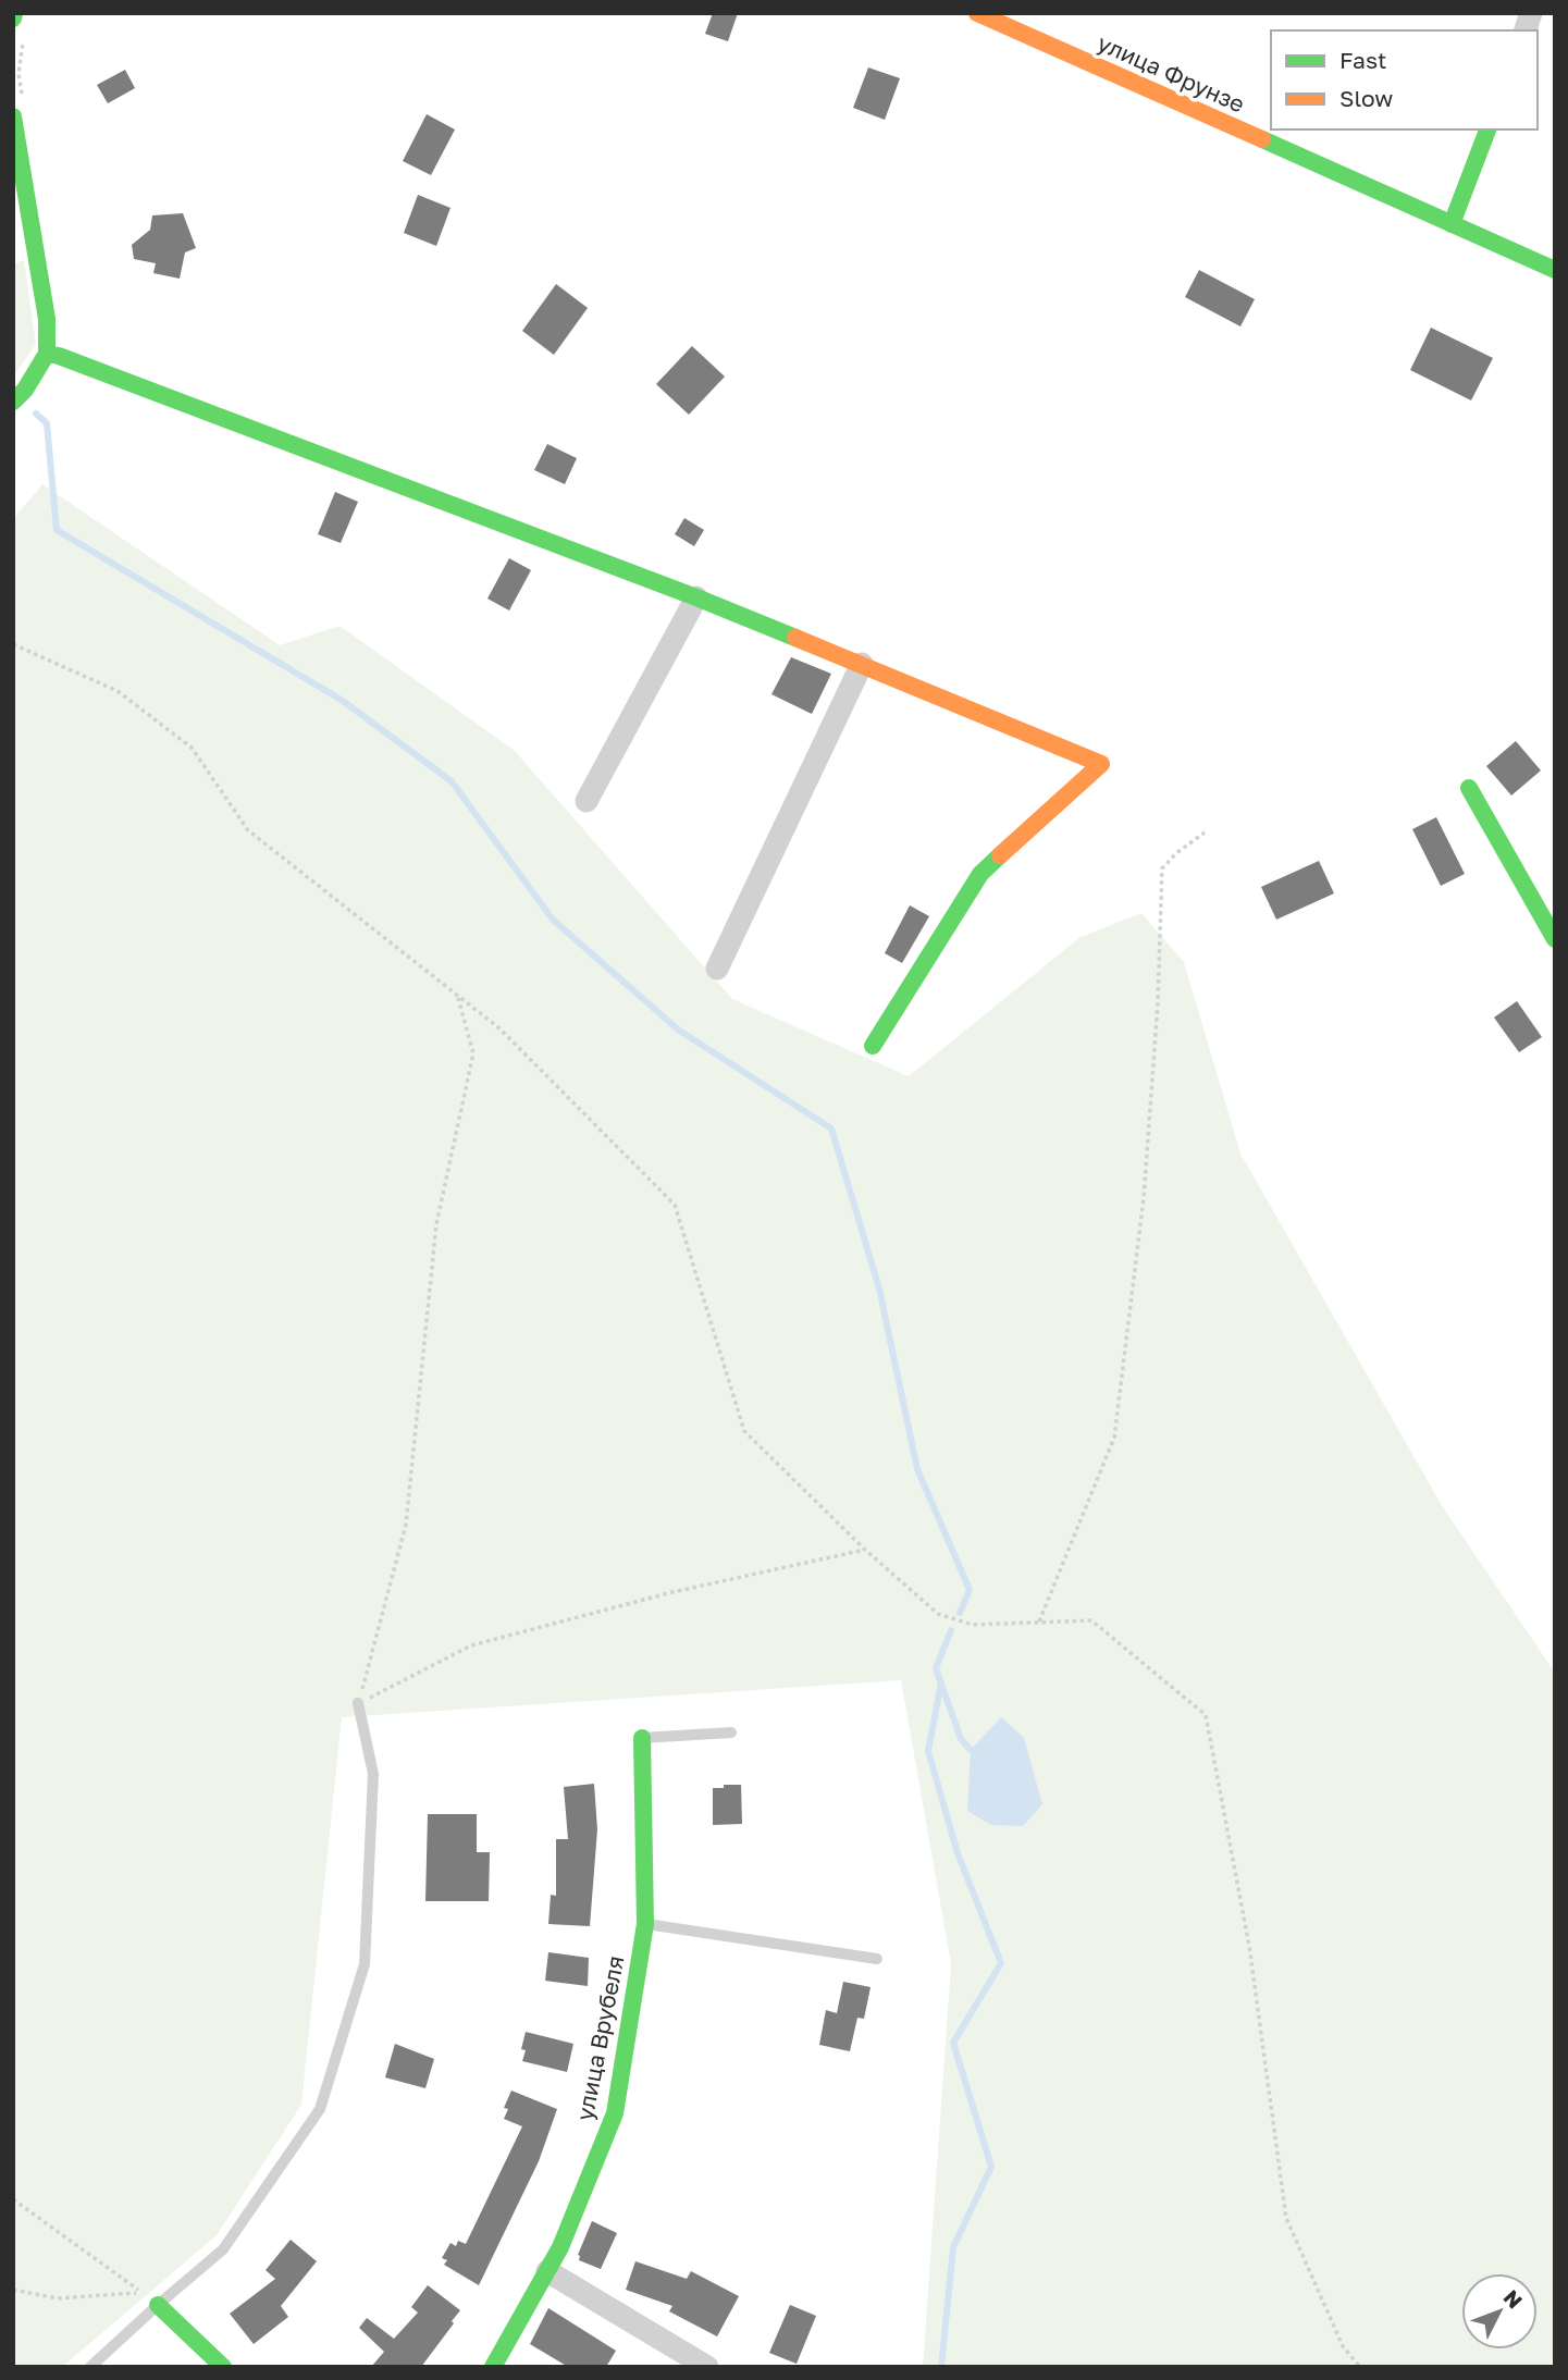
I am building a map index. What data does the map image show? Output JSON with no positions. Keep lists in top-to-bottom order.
{
  "streets": {
    "street": ["улица Фрунзе", "улица Врубеля"]
  },
  "legend": ["Fast", "Slow"],
  "north": "top right"
}
